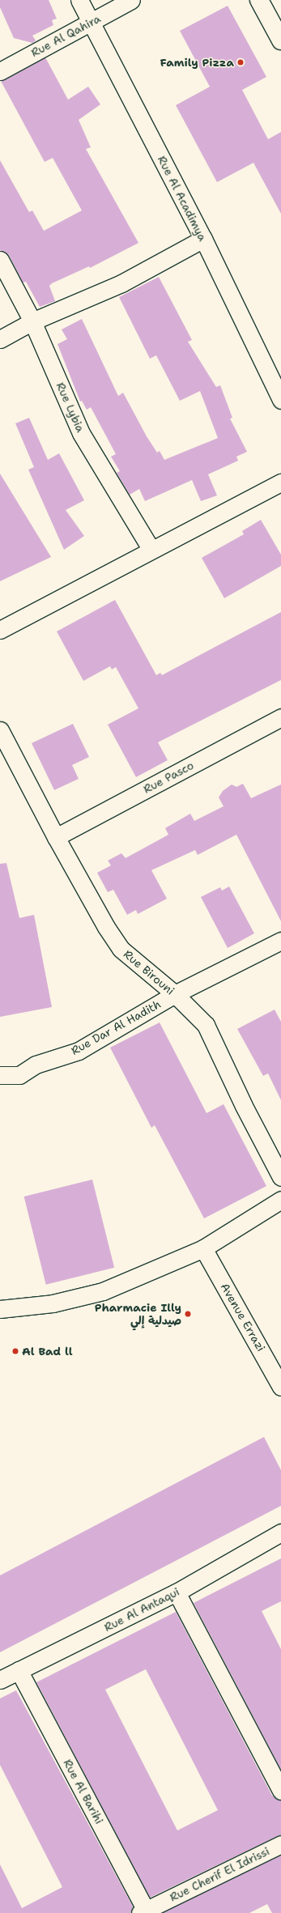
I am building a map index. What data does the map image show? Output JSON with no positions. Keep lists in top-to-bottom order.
{
  "streets": {
    "street": [
      "Rue Al Qahira",
      "Rue Al Acadimya",
      "Rue Lybia",
      "Rue Pasco",
      "Rue Birouni",
      "Rue Dar Al Hadith",
      "Avenue Errazi",
      "Rue Al Antaqui",
      "Rue Al Barihi",
      "Rue Cherif El Idrissi"
    ]
  },
  "crossings": [
    ["Rue Al Qahira", "Rue Al Acadimya"],
    ["Rue Pasco", "Rue Birouni"],
    ["Rue Birouni", "Rue Dar Al Hadith"],
    ["Rue Al Antaqui", "Rue Al Barihi"],
    ["Rue Al Barihi", "Rue Cherif El Idrissi"]
  ],
  "places": ["Family Pizza", "Pharmacie Illy صيدلية إلي", "Al Bad ll"]
}
